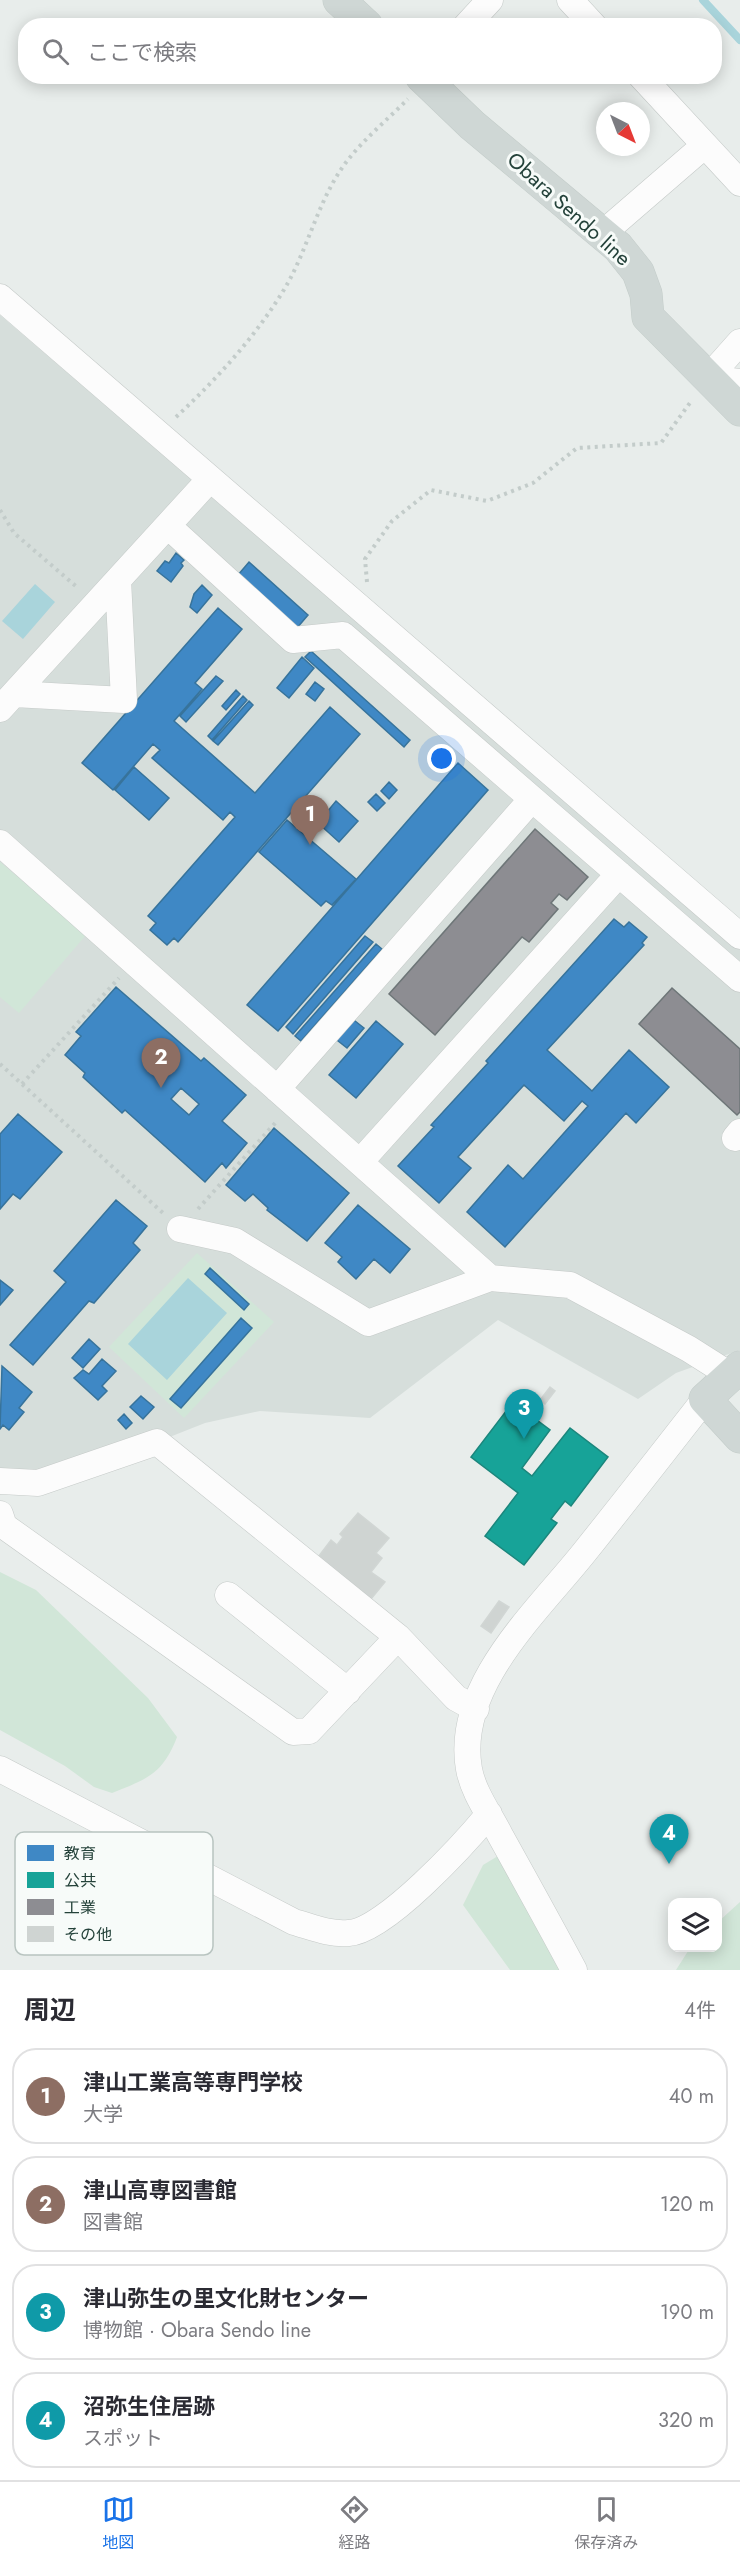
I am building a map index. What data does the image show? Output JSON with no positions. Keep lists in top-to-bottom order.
{
  "streets": {
    "main road": ["Obara Sendo line"]
  },
  "legend": [
    "教育",
    "公共",
    "工業",
    "その他"
  ],
  "north": "bottom right",
  "page": {
    "search": "ここで検索",
    "pins": [
      "1",
      "2",
      "3",
      "4"
    ],
    "heading": ["周辺", "4件"],
    "list": [
      {
        "mark": "1",
        "name": "津山工業高等専門学校",
        "note": "大学",
        "value": "40 m"
      },
      {
        "mark": "2",
        "name": "津山高専図書館",
        "note": "図書館",
        "value": "120 m"
      },
      {
        "mark": "3",
        "name": "津山弥生の里文化財センター",
        "note": "博物館 · Obara Sendo line",
        "value": "190 m"
      },
      {
        "mark": "4",
        "name": "沼弥生住居跡",
        "note": "スポット",
        "value": "320 m"
      }
    ],
    "nav": ["地図", "経路", "保存済み"]
  }
}
